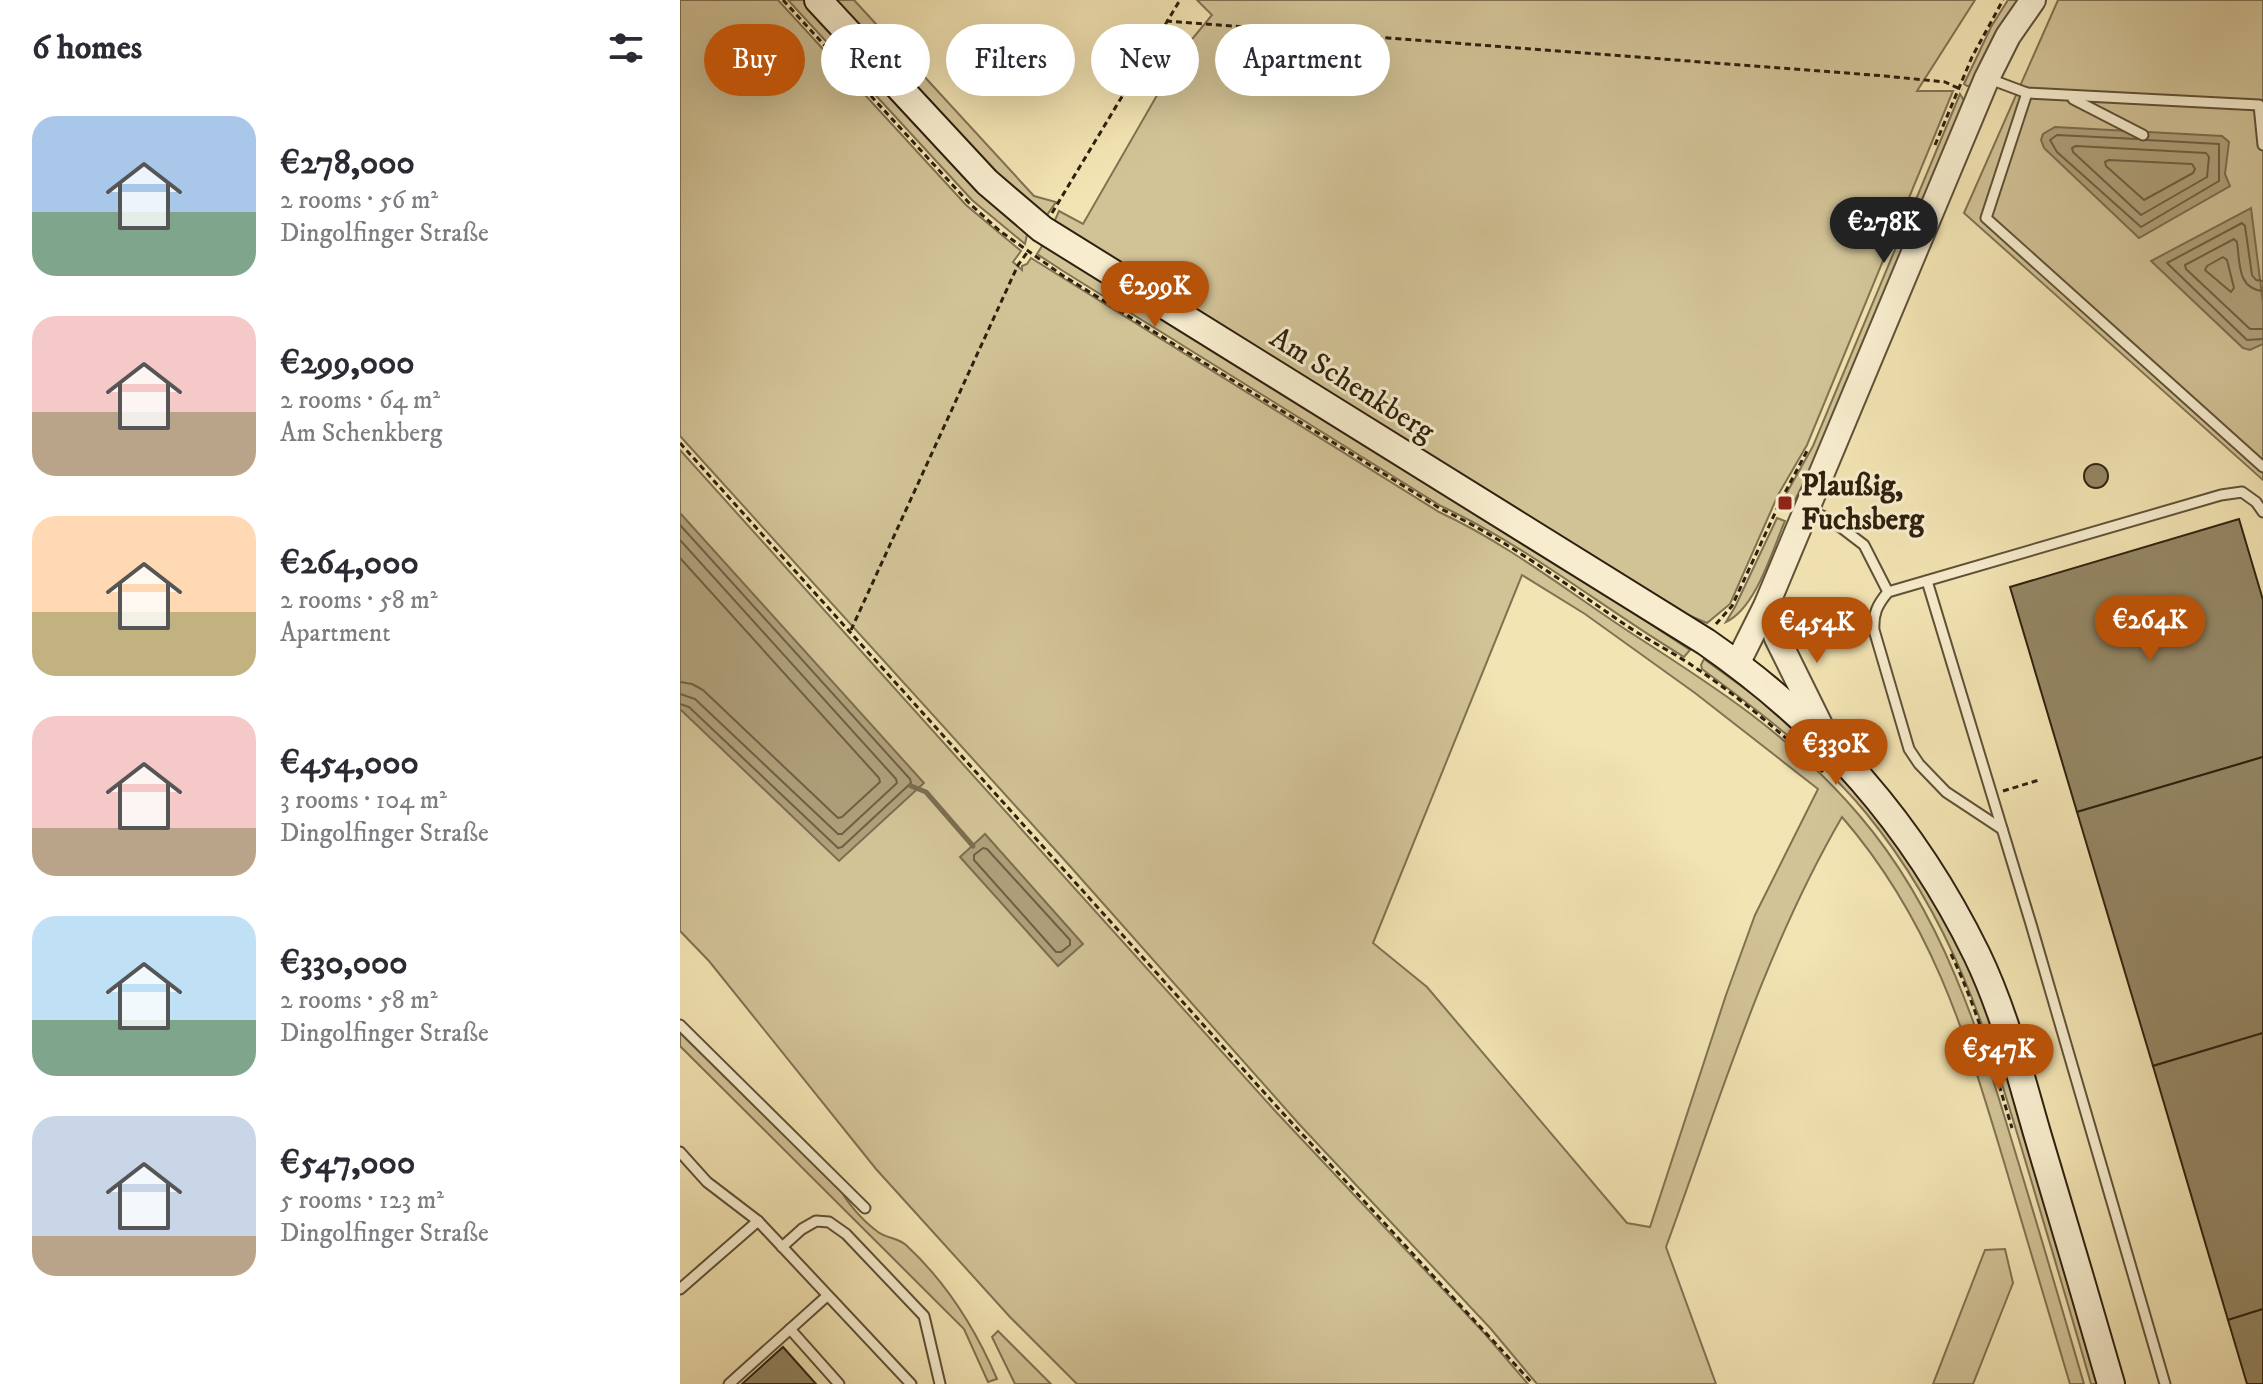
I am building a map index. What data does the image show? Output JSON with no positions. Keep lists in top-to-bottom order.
{
  "streets": {
    "main road": ["Am Schenkberg"]
  },
  "places": {
    "transit": ["Plaußig, Fuchsberg"]
  },
  "page": {
    "heading": "6 homes",
    "chip": [
      "Buy",
      "Rent",
      "Filters",
      "New",
      "Apartment"
    ],
    "list": [
      {
        "name": "€278,000",
        "note": "2 rooms · 56 m² · Dingolfinger Straße"
      },
      {
        "name": "€299,000",
        "note": "2 rooms · 64 m² · Am Schenkberg"
      },
      {
        "name": "€264,000",
        "note": "2 rooms · 58 m² · Apartment"
      },
      {
        "name": "€454,000",
        "note": "3 rooms · 104 m² · Dingolfinger Straße"
      },
      {
        "name": "€330,000",
        "note": "2 rooms · 58 m² · Dingolfinger Straße"
      },
      {
        "name": "€547,000",
        "note": "5 rooms · 123 m² · Dingolfinger Straße"
      }
    ],
    "price": [
      "€278K",
      "€299K",
      "€264K",
      "€454K",
      "€330K",
      "€547K"
    ]
  }
}
